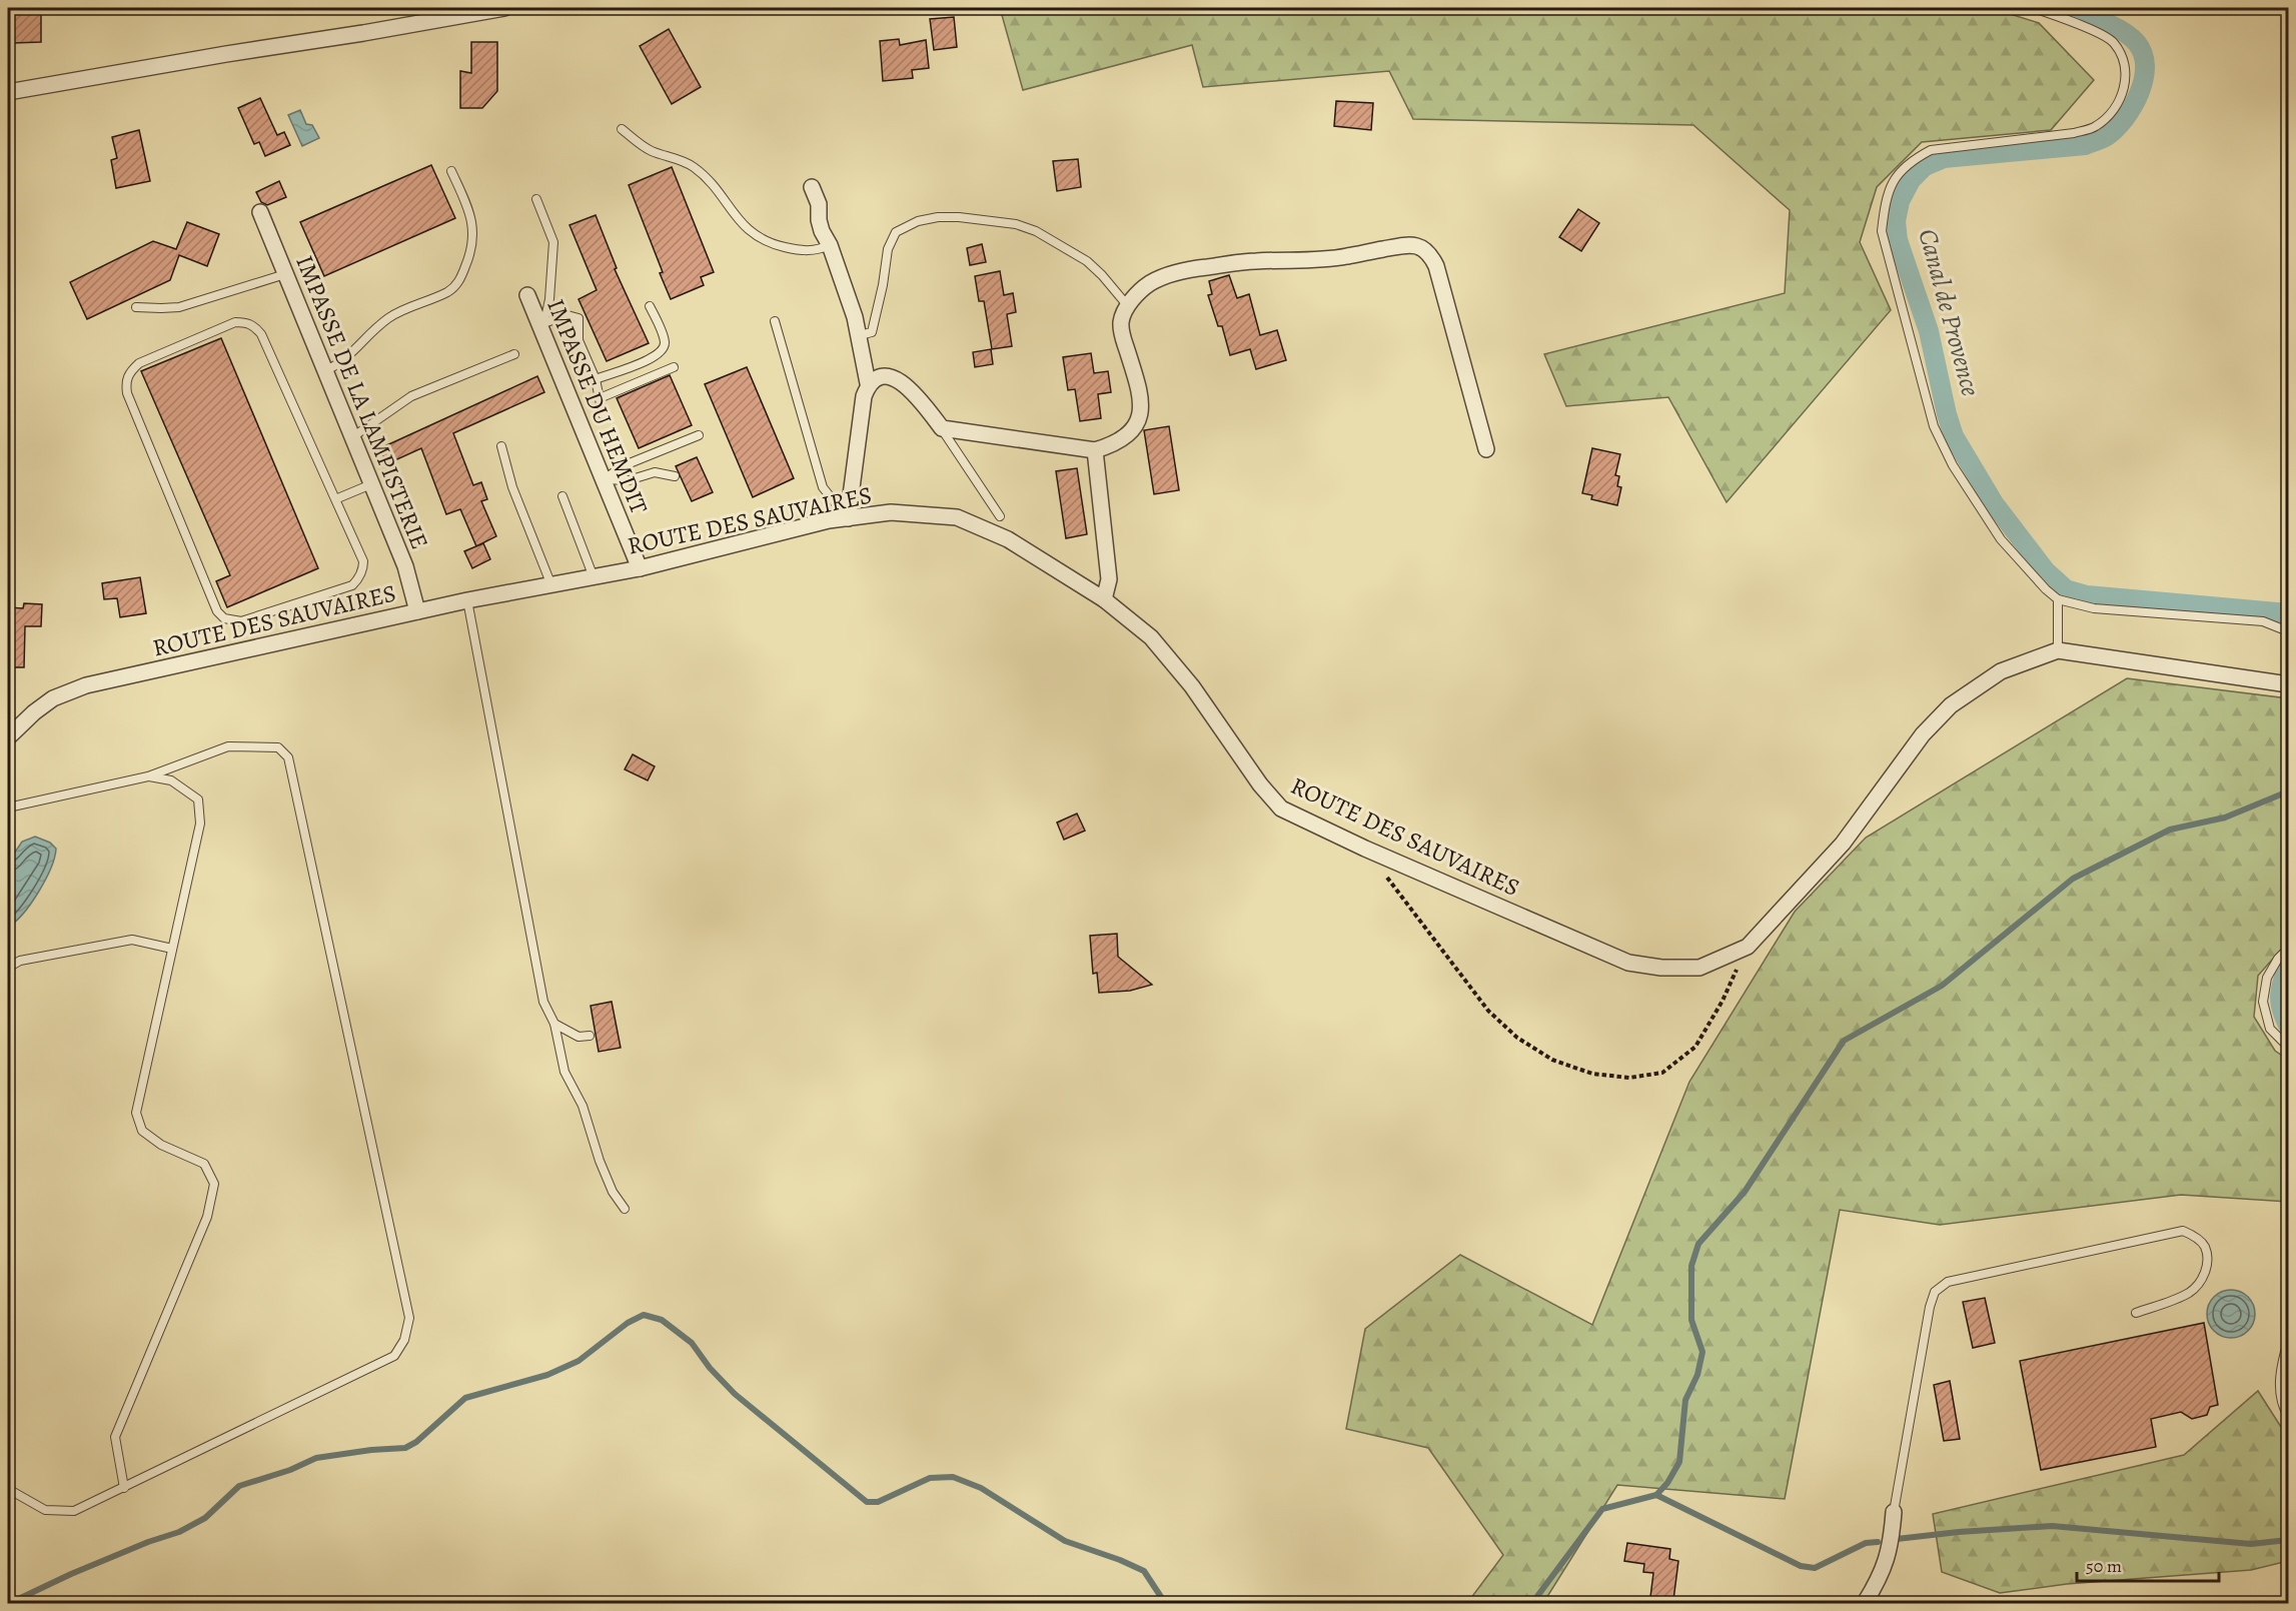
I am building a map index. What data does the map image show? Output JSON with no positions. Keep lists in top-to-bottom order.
{
  "streets": {
    "street": ["IMPASSE DE LA LAMPISTERIE", "IMPASSE DU HEMDIT", "ROUTE DES SAUVAIRES"]
  },
  "crossings": [
    ["IMPASSE DE LA LAMPISTERIE", "ROUTE DES SAUVAIRES"],
    ["IMPASSE DU HEMDIT", "ROUTE DES SAUVAIRES"]
  ],
  "water": ["Canal de Provence"],
  "scale_bar": "50 m"
}
